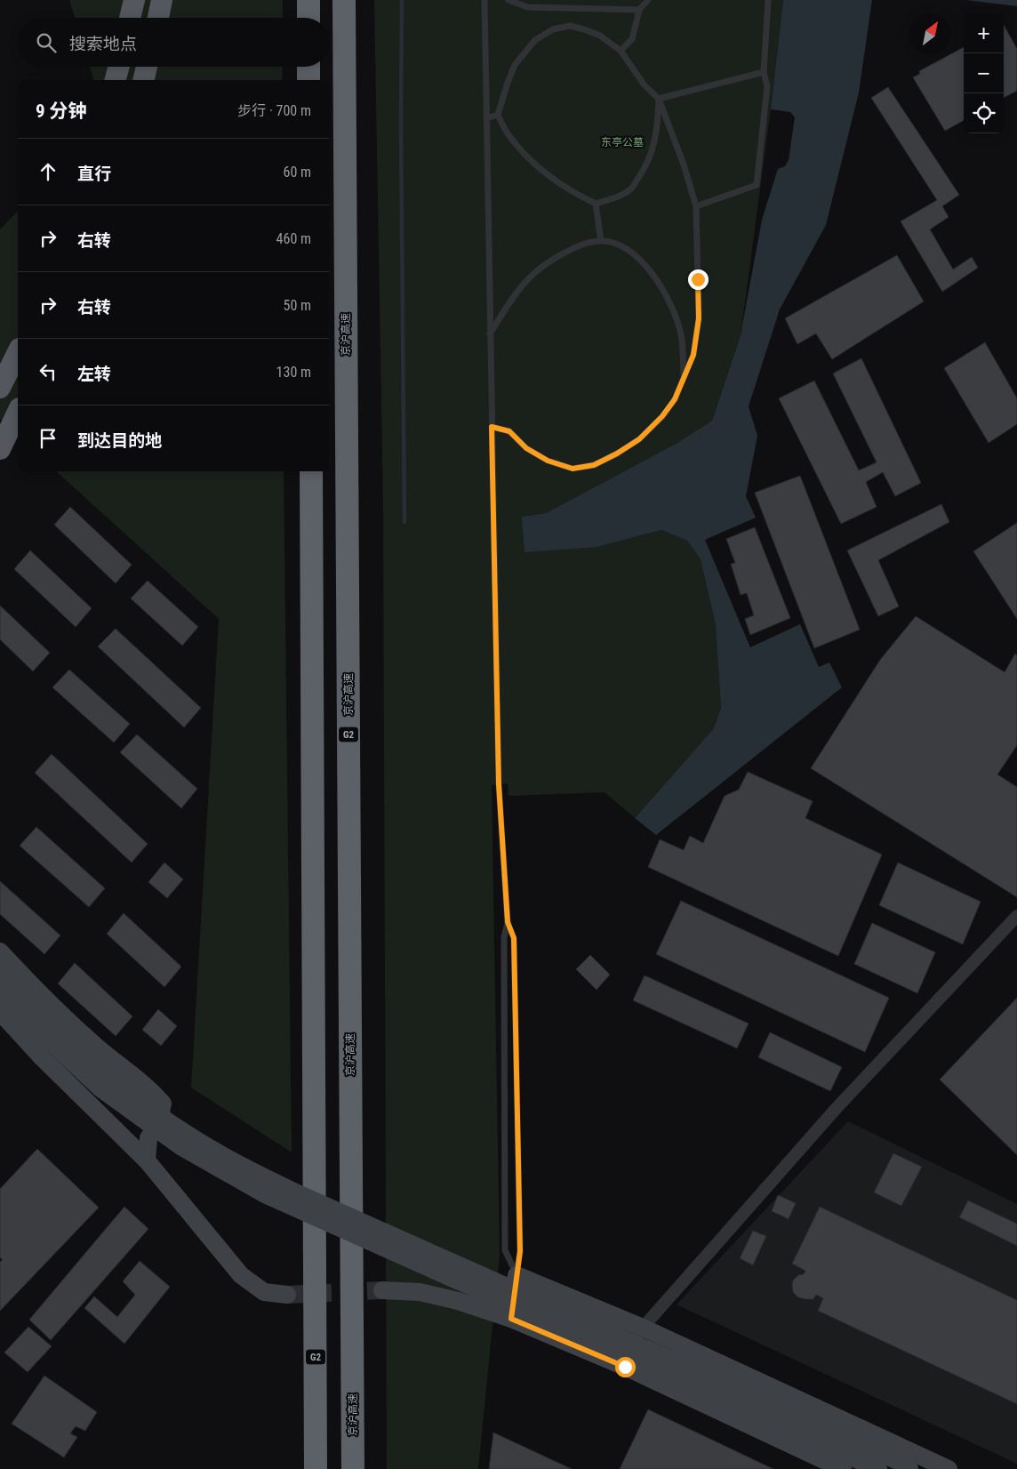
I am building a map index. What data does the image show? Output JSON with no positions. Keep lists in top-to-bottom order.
{
  "streets": {
    "highway": ["京沪高速", "G2"]
  },
  "parks": ["东亭公墓"],
  "north": "top right",
  "page": {
    "map_buttons": ["+", "−"],
    "search": "搜索地点",
    "heading": ["9 分钟", "步行 · 700 m"],
    "list": [
      ["直行", "60 m"],
      ["右转", "460 m"],
      ["右转", "50 m"],
      ["左转", "130 m"],
      "到达目的地"
    ]
  }
}
